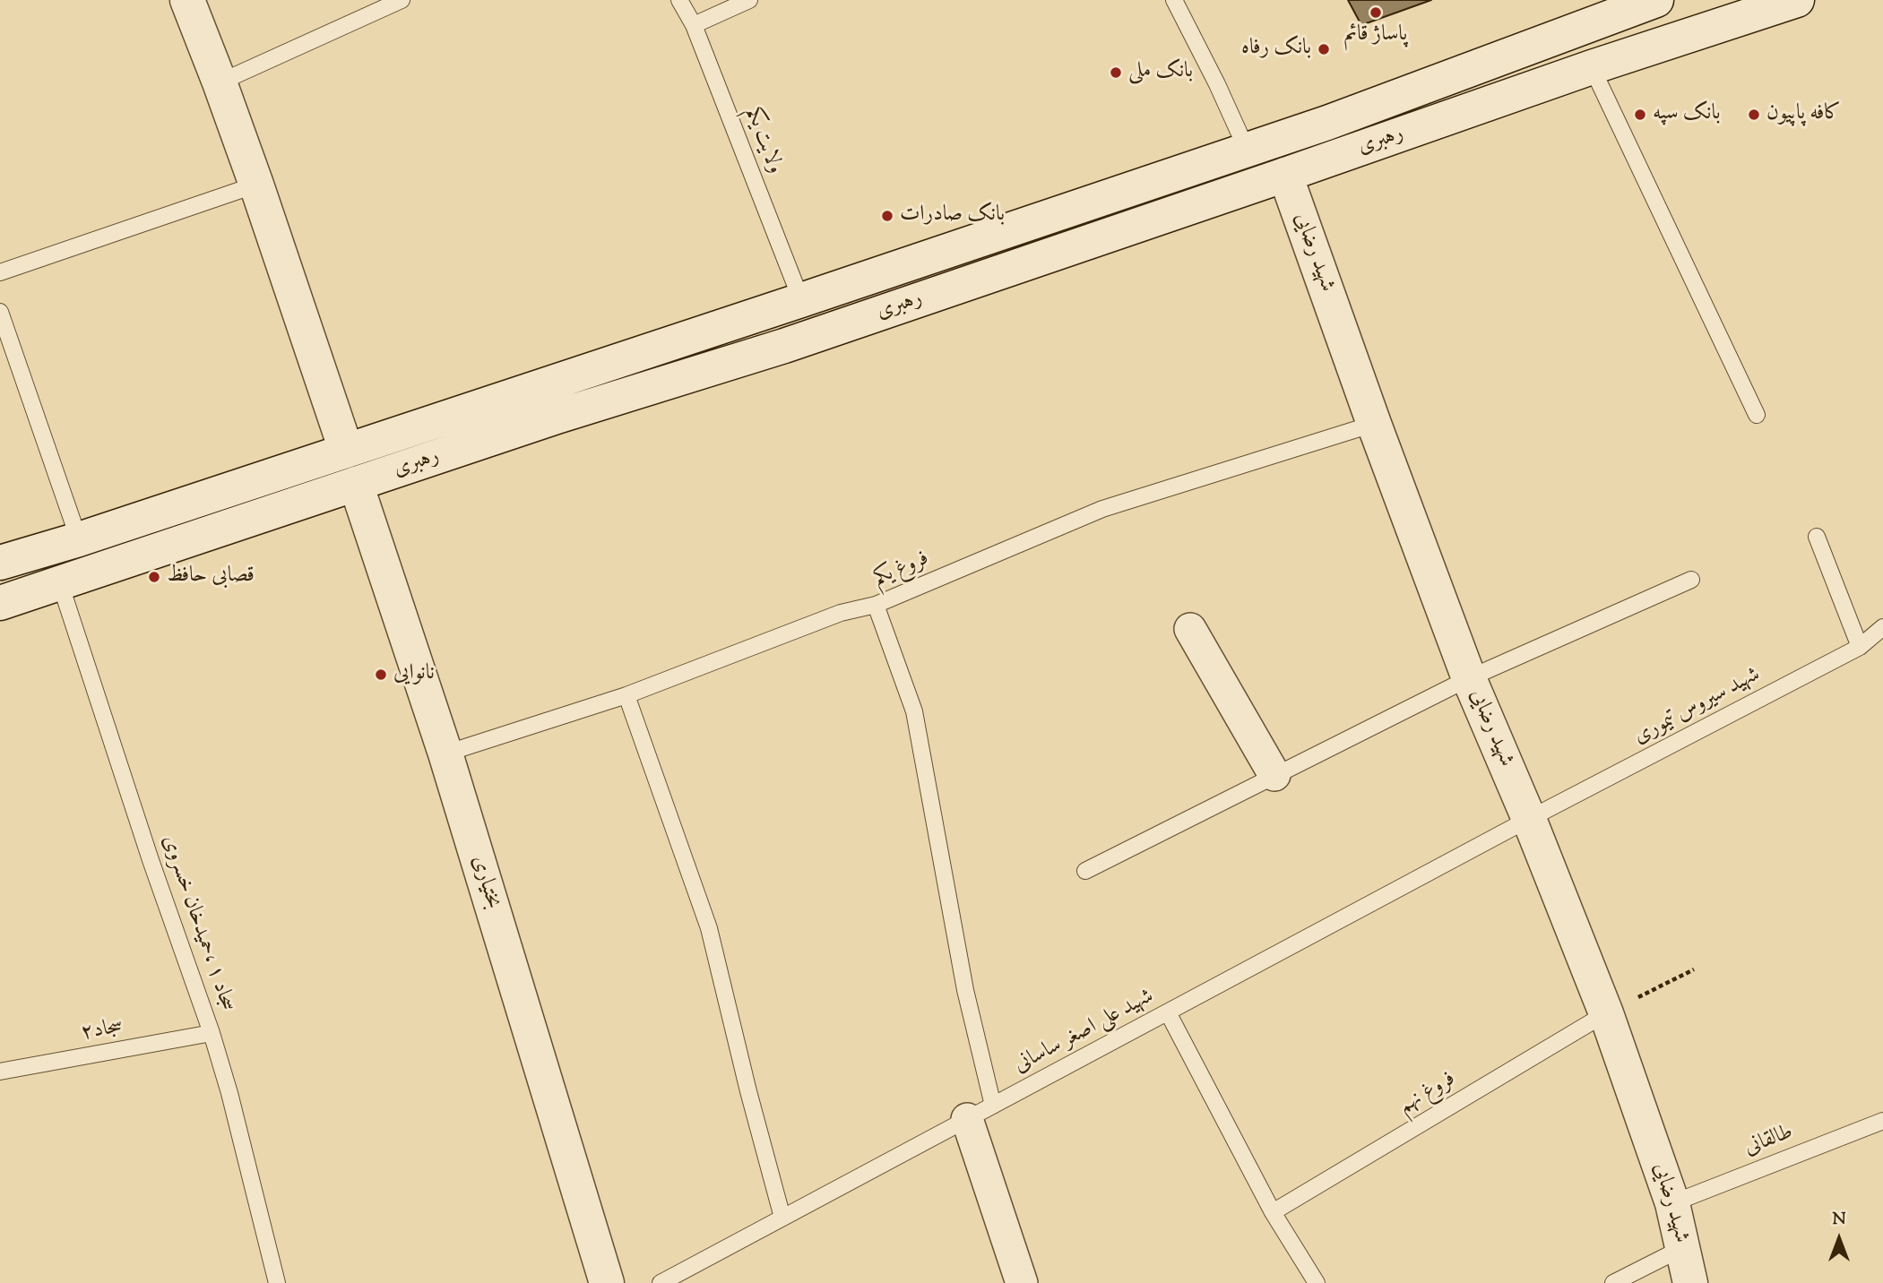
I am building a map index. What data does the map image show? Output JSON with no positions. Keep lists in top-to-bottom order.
{
  "streets": {
    "main road": ["رهبری", "شهید رضایی", "بختیاری"],
    "lane": [
      "ولایت یکم",
      "فروغ یکم",
      "شهید سیروس تیموری",
      "سجاد ۱ ،حمیدخان خسروی",
      "سجاد۲",
      "شهید علی اصغر ساسانی",
      "فروغ نهم",
      "طالقانی"
    ]
  },
  "crossings": [
    ["ولایت یکم", "رهبری"],
    ["رهبری", "شهید رضایی"],
    ["رهبری", "بختیاری"],
    ["رهبری", "سجاد ۱ ،حمیدخان خسروی"],
    ["شهید رضایی", "فروغ یکم"],
    ["شهید رضایی", "شهید سیروس تیموری"],
    ["شهید رضایی", "شهید علی اصغر ساسانی"],
    ["شهید رضایی", "فروغ نهم"],
    ["شهید رضایی", "طالقانی"],
    ["فروغ یکم", "بختیاری"],
    ["شهید سیروس تیموری", "شهید علی اصغر ساسانی"],
    ["سجاد ۱ ،حمیدخان خسروی", "سجاد۲"]
  ],
  "places": [
    "پاساژ قائم",
    "بانک رفاه",
    "بانک ملی",
    "بانک سپه",
    "کافه پاپیون",
    "بانک صادرات",
    "قصابی حافظ",
    "نانوایی"
  ],
  "north": "top"
}
